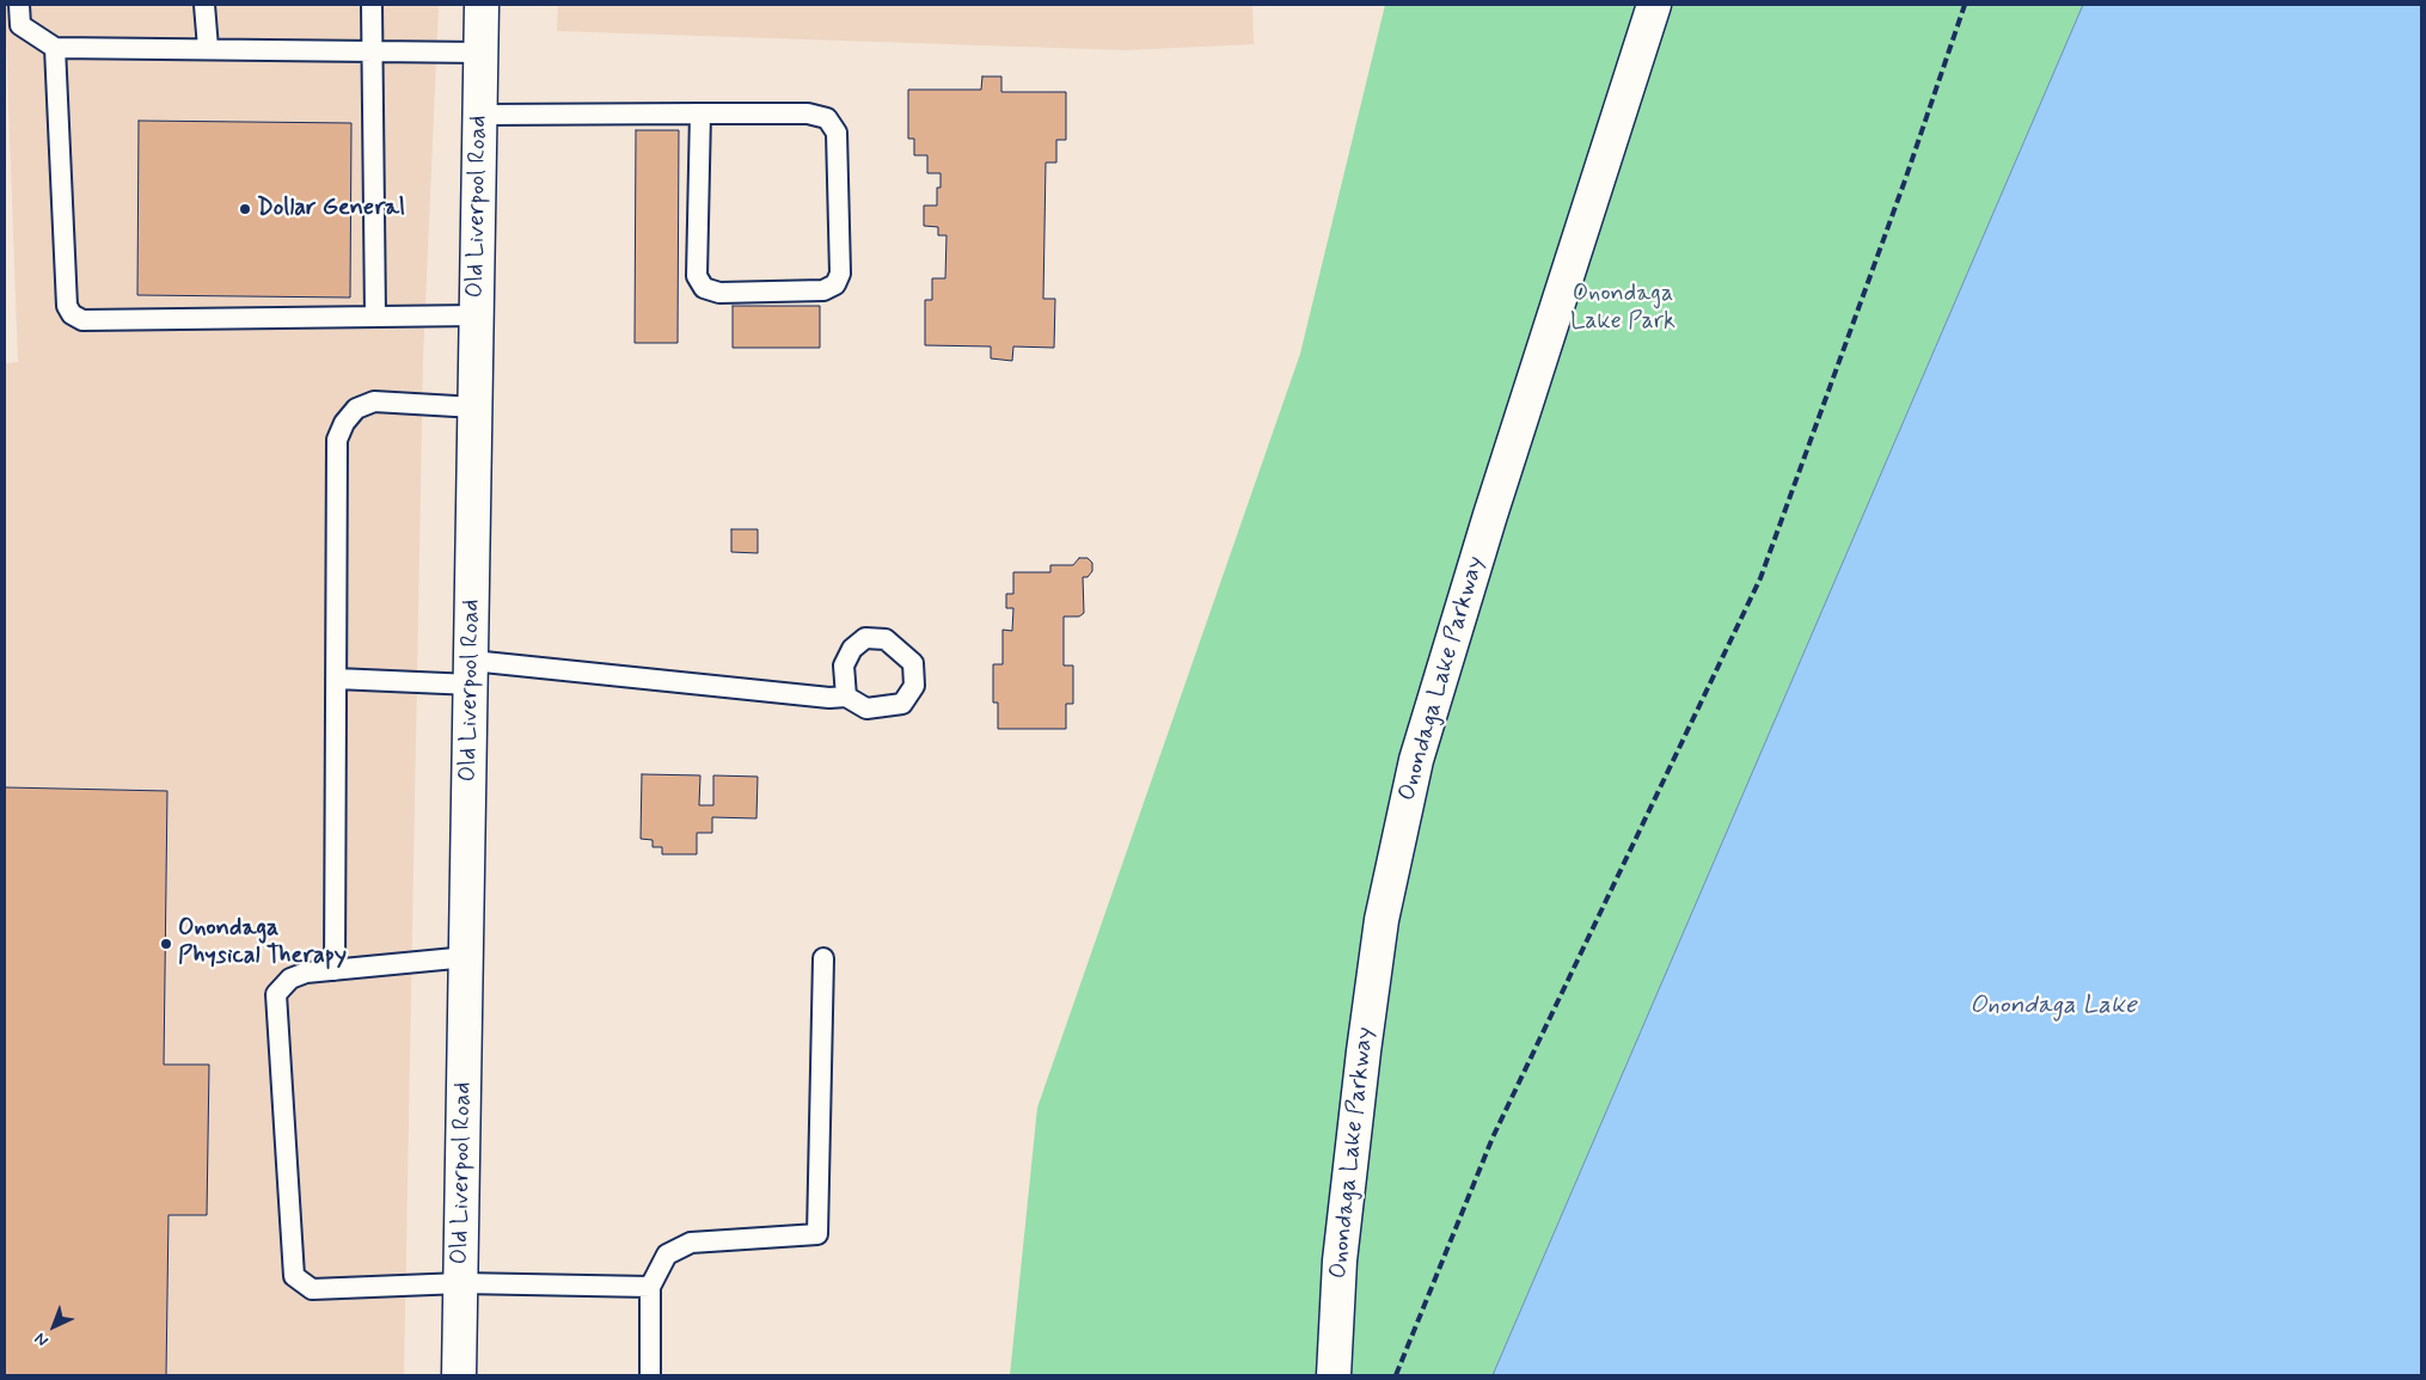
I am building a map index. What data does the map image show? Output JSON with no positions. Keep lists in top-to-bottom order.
{
  "streets": {
    "main road": ["Old Liverpool Road", "Onondaga Lake Parkway"]
  },
  "water": ["Onondaga Lake"],
  "parks": ["Onondaga Lake Park"],
  "places": ["Dollar General", "Onondaga Physical Therapy"],
  "north": "bottom left"
}
